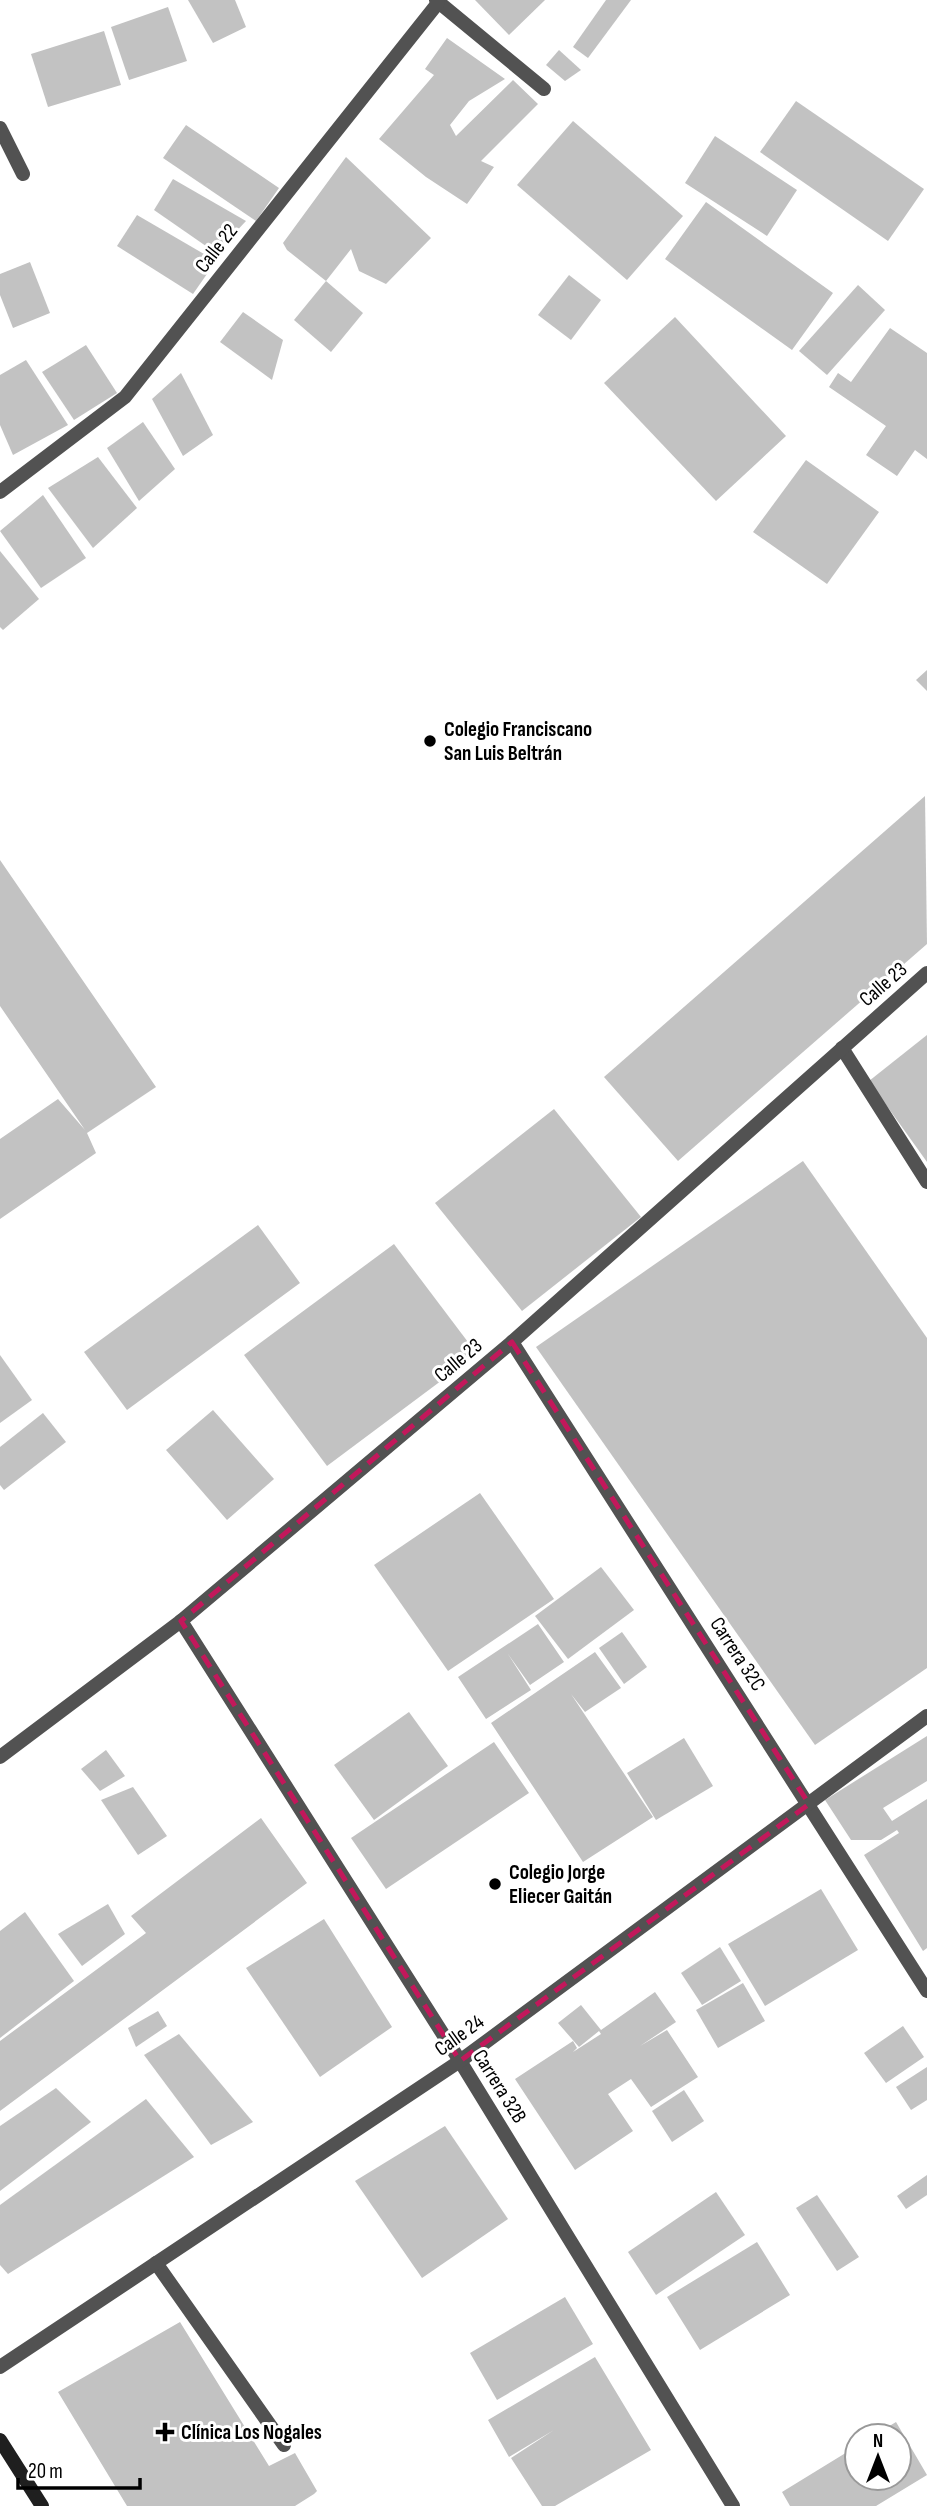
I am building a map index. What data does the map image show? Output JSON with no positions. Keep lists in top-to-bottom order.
{
  "streets": {
    "street": [
      "Calle 22",
      "Calle 23",
      "Carrera 32C",
      "Calle 24",
      "Carrera 32B"
    ]
  },
  "crossings": [
    ["Calle 23", "Carrera 32C"],
    ["Calle 23", "Carrera 32B"],
    ["Carrera 32C", "Calle 24"],
    ["Calle 24", "Carrera 32B"]
  ],
  "places": {
    "other": ["Colegio Franciscano San Luis Beltrán", "Colegio Jorge Eliecer Gaitán"],
    "health": ["Clínica Los Nogales"]
  },
  "scale_bar": "20 m",
  "north": "top"
}
